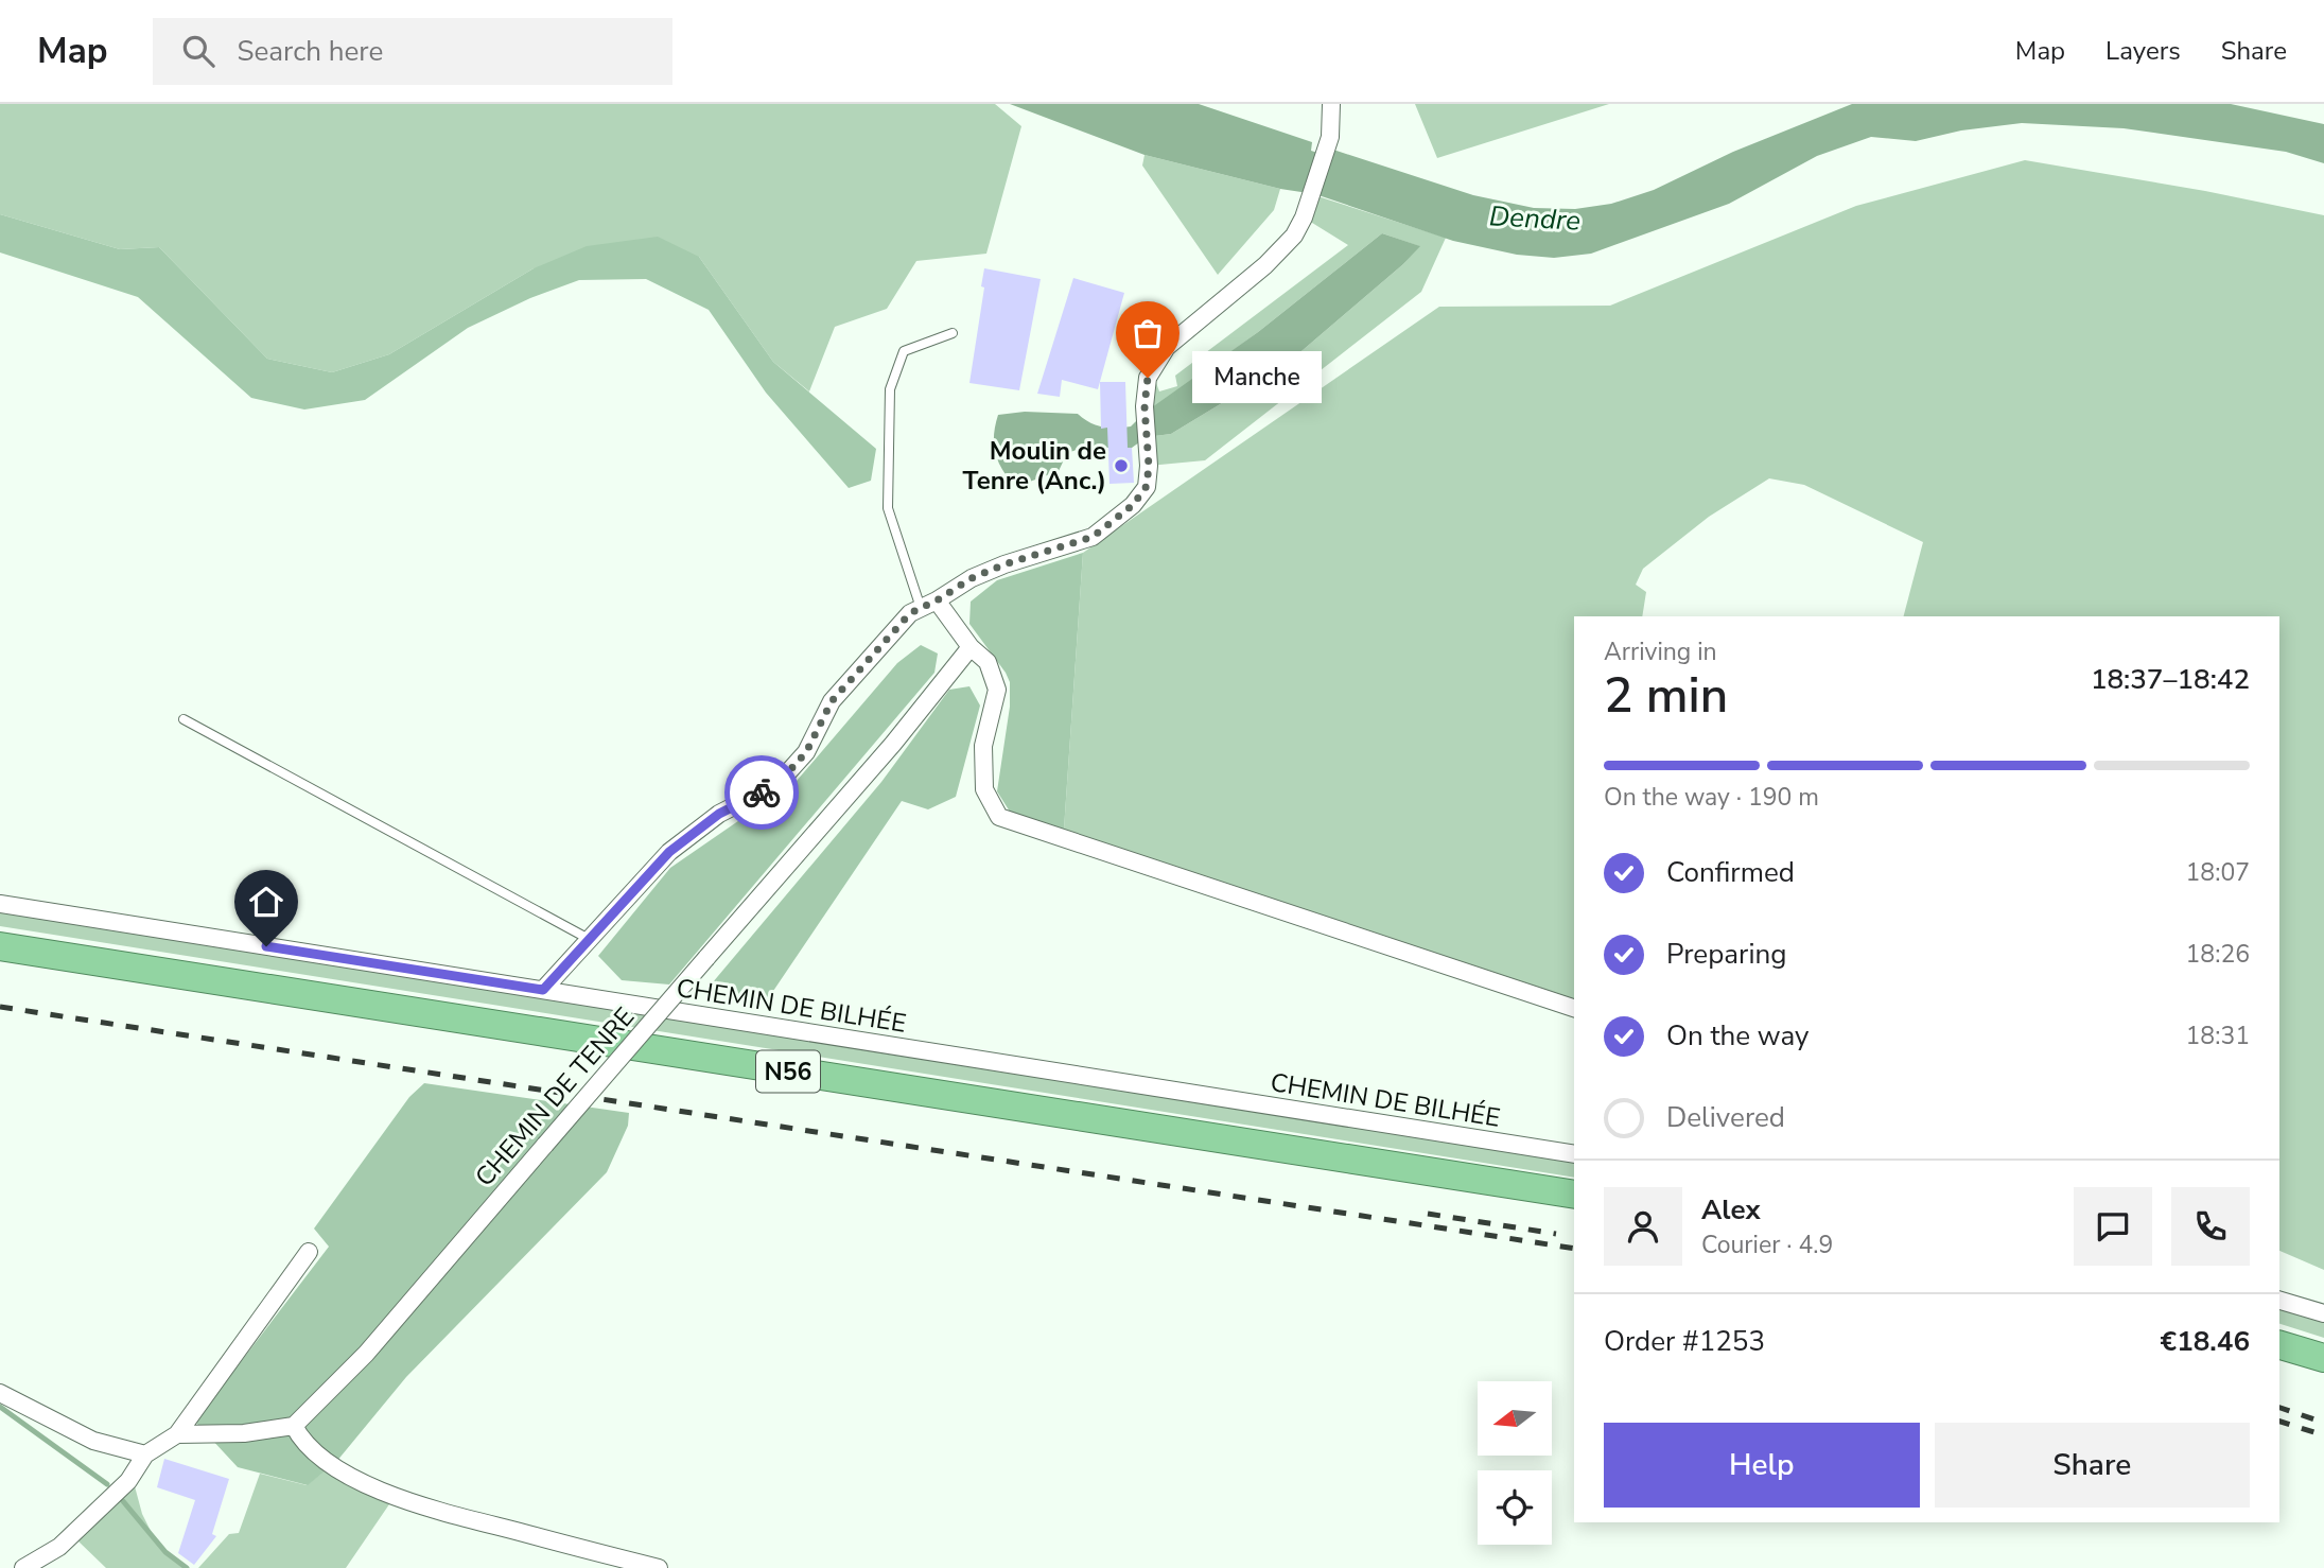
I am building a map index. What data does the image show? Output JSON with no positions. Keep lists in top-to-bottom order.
{
  "streets": {
    "highway": ["N56"],
    "street": ["CHEMIN DE BILHÉE", "CHEMIN DE TENRE"]
  },
  "water": ["Dendre"],
  "places": ["Manche", "Moulin de Tenre (Anc.)"],
  "north": "left",
  "page": {
    "header": "Map",
    "search": "Search here",
    "nav": ["Map", "Layers", "Share"],
    "bubble": "Manche",
    "heading": ["2 min", "Arriving in", "18:37–18:42"],
    "panel": [
      "Alex",
      "Courier · 4.9",
      "Order #1253",
      "€18.46"
    ],
    "bar": "On the way · 190 m",
    "list": [
      ["Confirmed", "18:07"],
      ["Preparing", "18:26"],
      ["On the way", "18:31"],
      "Delivered"
    ],
    "buttons": ["Help", "Share"]
  }
}
